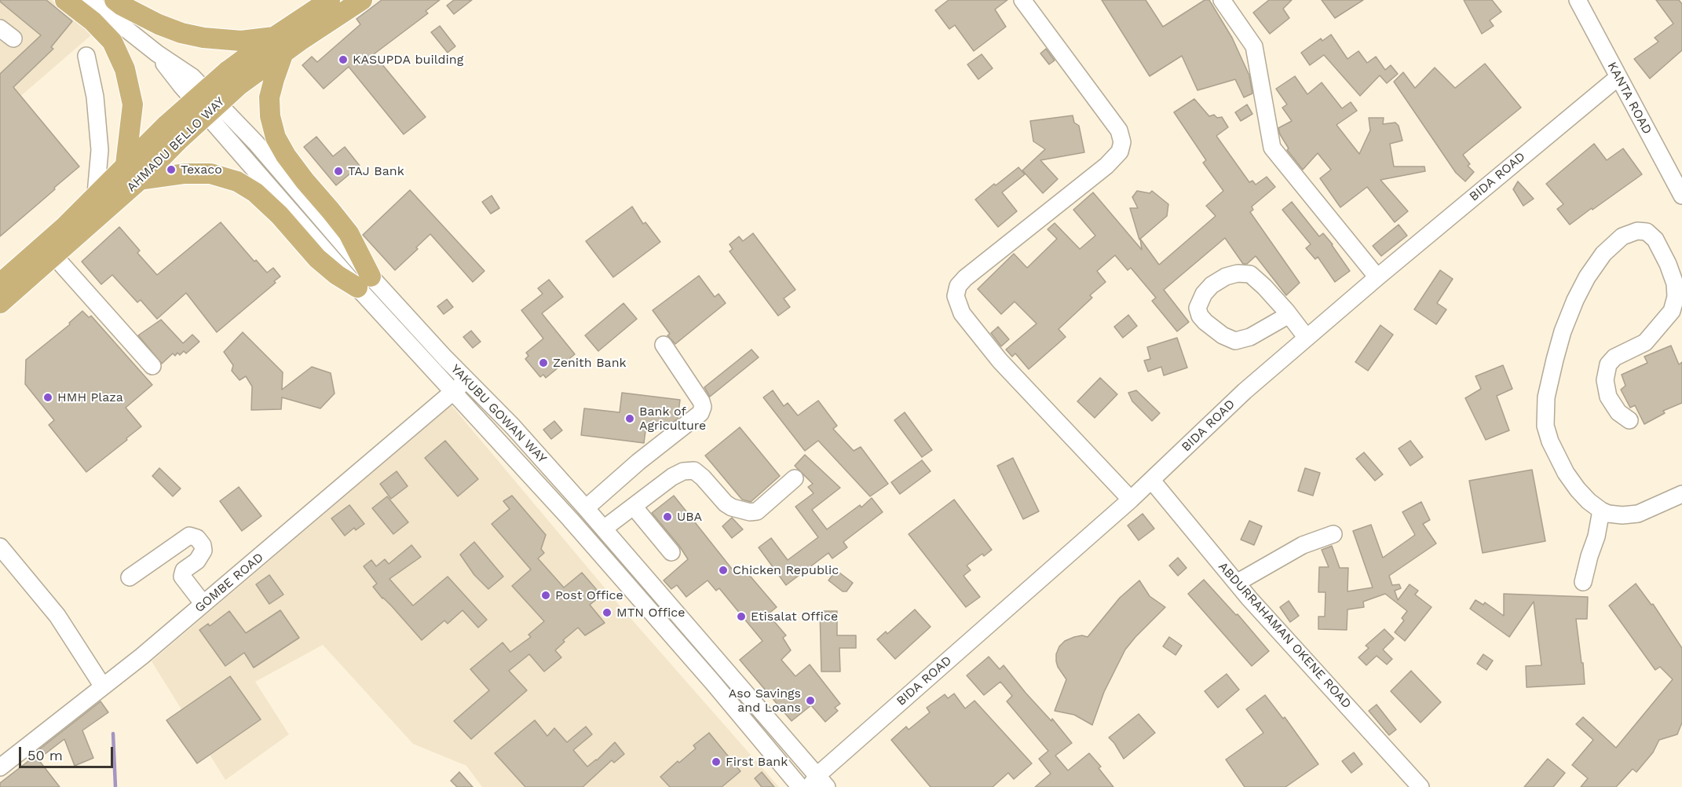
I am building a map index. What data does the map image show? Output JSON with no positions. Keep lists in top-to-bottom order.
{
  "streets": {
    "main road": ["AHMADU BELLO WAY"],
    "street": [
      "KANTA ROAD",
      "BIDA ROAD",
      "YAKUBU GOWAN WAY",
      "GOMBE ROAD",
      "ABDURRAHAMAN OKENE ROAD"
    ]
  },
  "crossings": [
    ["KANTA ROAD", "BIDA ROAD"],
    ["BIDA ROAD", "YAKUBU GOWAN WAY"],
    ["BIDA ROAD", "ABDURRAHAMAN OKENE ROAD"],
    ["YAKUBU GOWAN WAY", "GOMBE ROAD"]
  ],
  "places": [
    "KASUPDA building",
    "Texaco",
    "TAJ Bank",
    "Zenith Bank",
    "HMH Plaza",
    "Bank of Agriculture",
    "UBA",
    "Chicken Republic",
    "Post Office",
    "MTN Office",
    "Etisalat Office",
    "Aso Savings and Loans",
    "First Bank"
  ],
  "scale_bar": "50 m"
}
